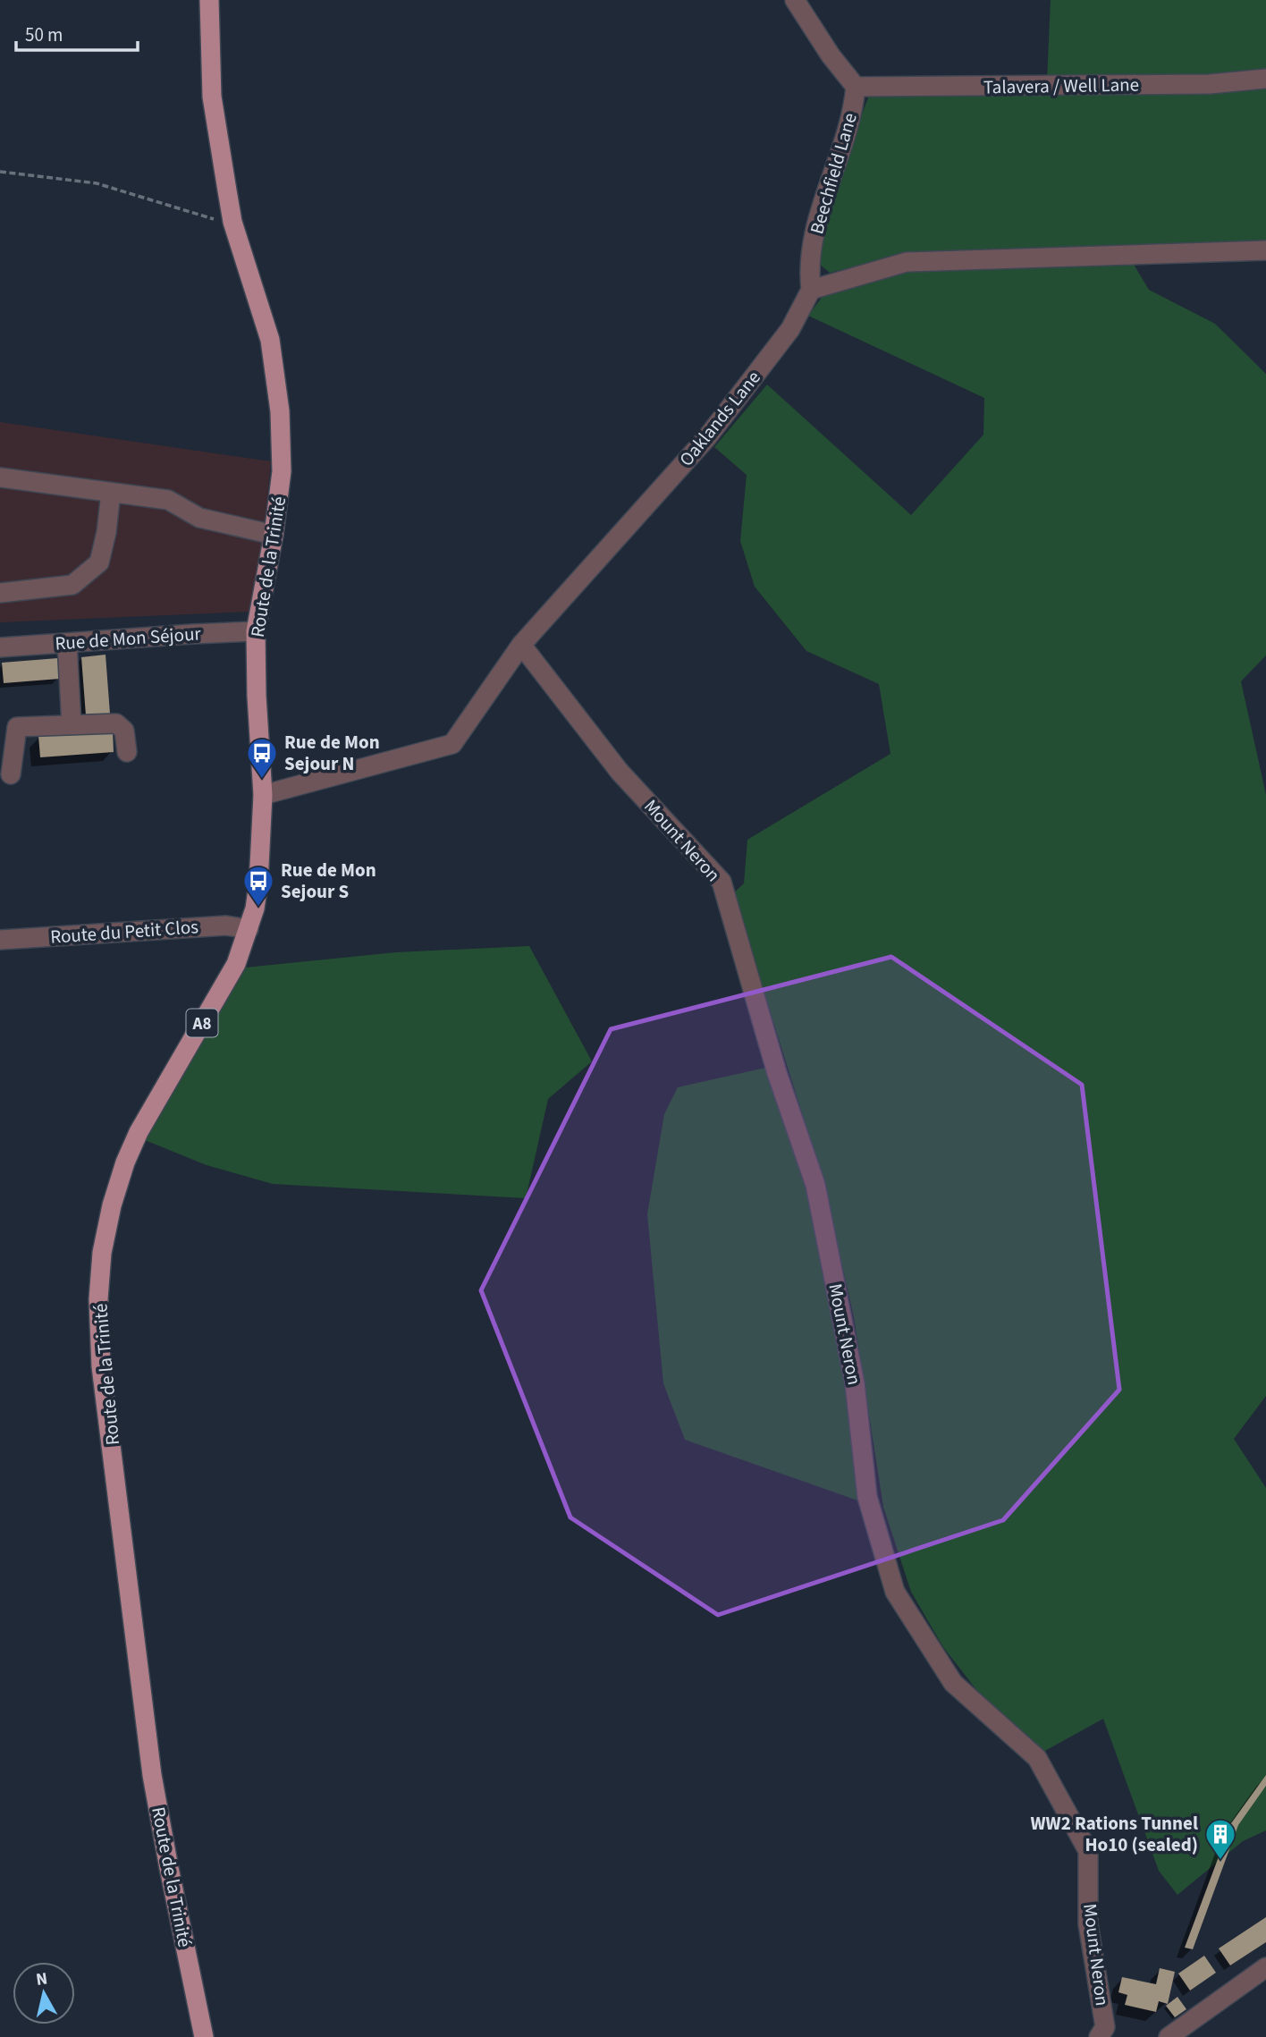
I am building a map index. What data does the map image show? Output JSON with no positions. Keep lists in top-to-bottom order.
{
  "streets": {
    "main road": ["Route de la Trinité", "A8"],
    "street": [
      "Talavera / Well Lane",
      "Beechfield Lane",
      "Oaklands Lane",
      "Rue de Mon Séjour",
      "Mount Neron",
      "Route du Petit Clos"
    ]
  },
  "crossings": [
    ["Talavera / Well Lane", "Beechfield Lane"],
    ["Beechfield Lane", "Oaklands Lane"],
    ["Oaklands Lane", "Route de la Trinité"],
    ["Oaklands Lane", "Mount Neron"],
    ["Route de la Trinité", "Rue de Mon Séjour"],
    ["Route de la Trinité", "Route du Petit Clos"]
  ],
  "places": {
    "bus stop": ["Rue de Mon Sejour N", "Rue de Mon Sejour S"],
    "building": ["WW2 Rations Tunnel Ho10 (sealed)"]
  },
  "scale_bar": "50 m",
  "north": "top"
}
